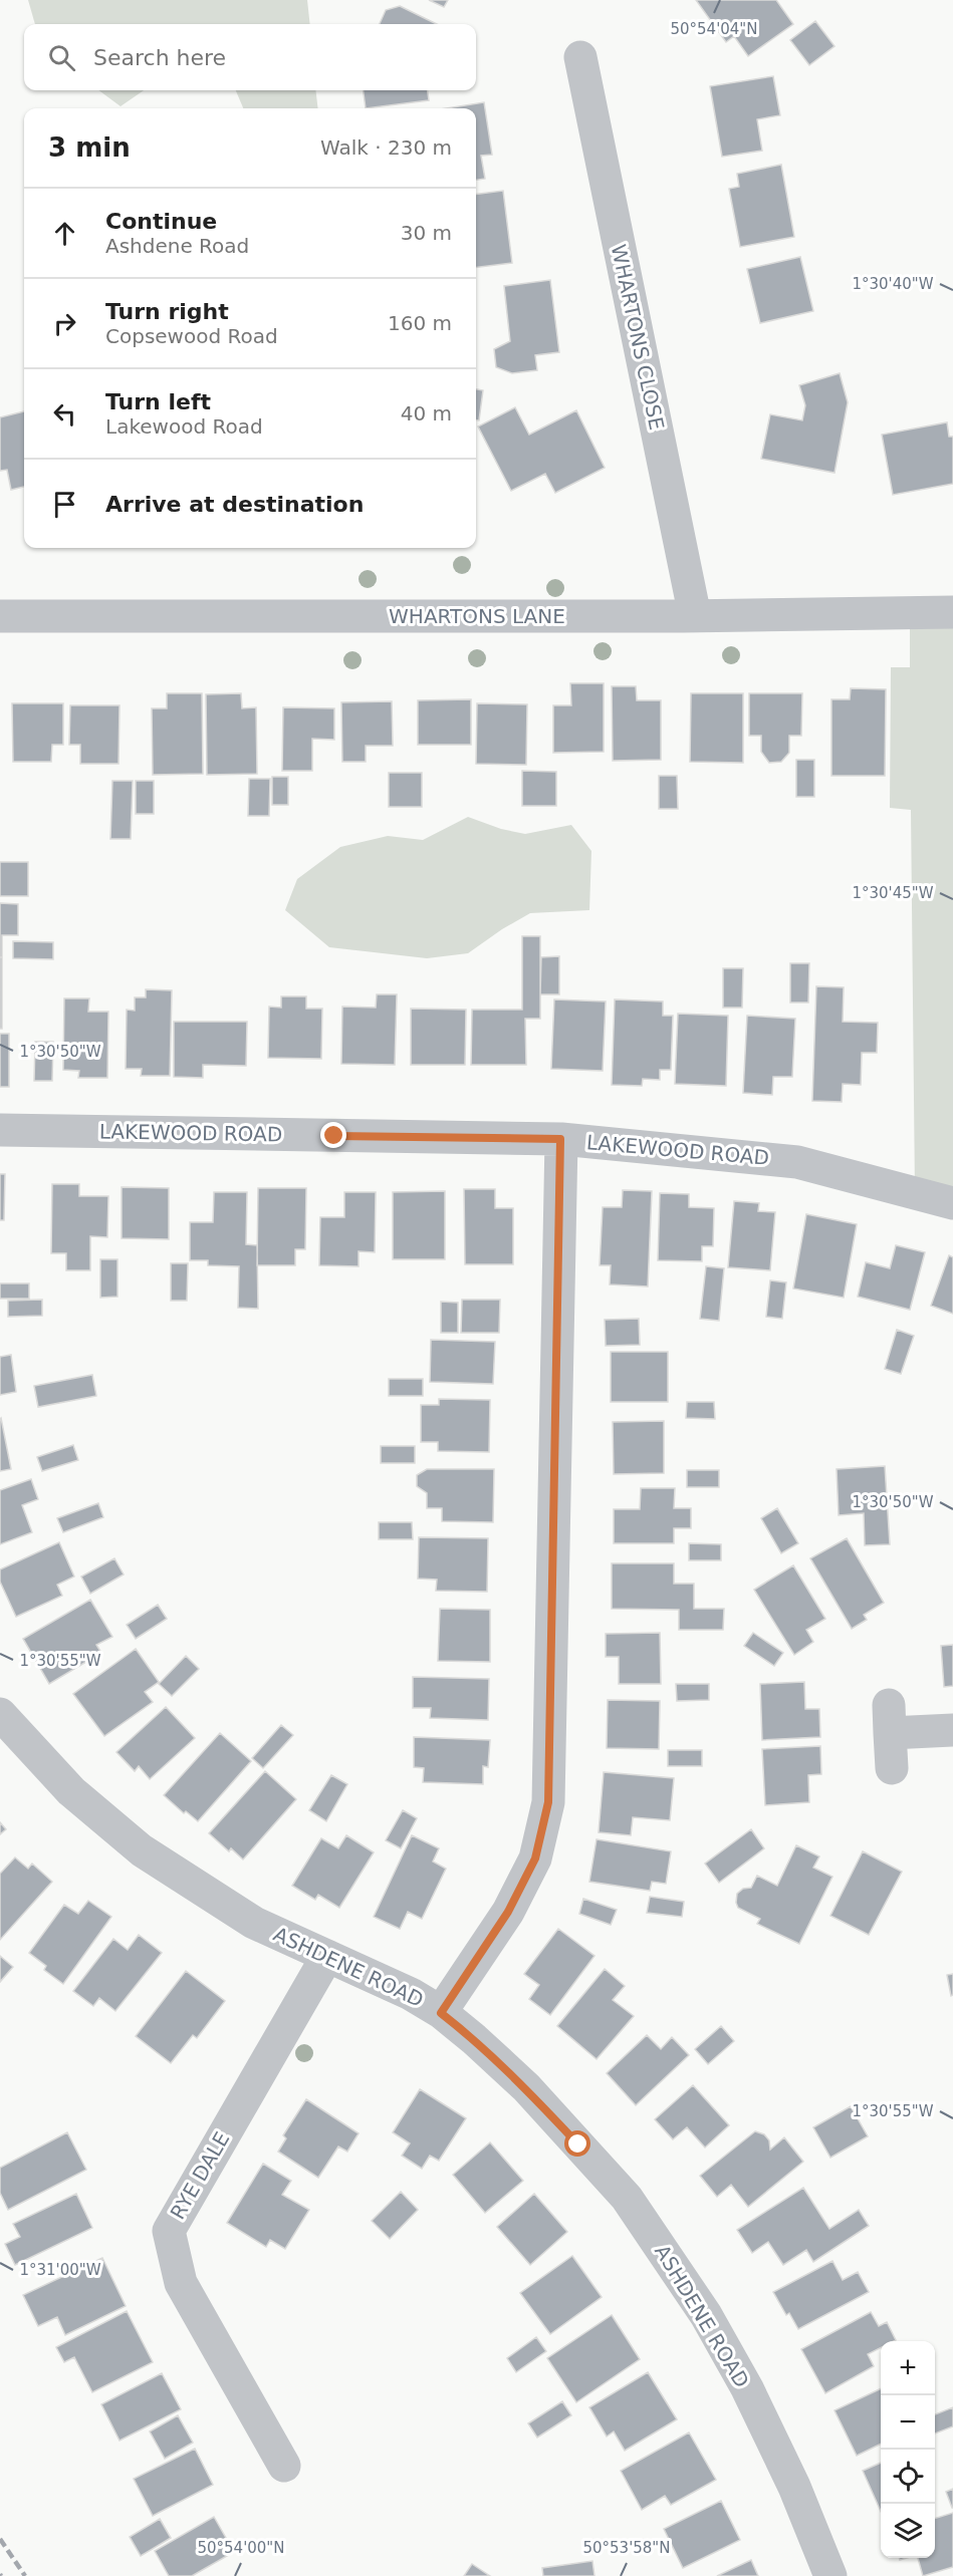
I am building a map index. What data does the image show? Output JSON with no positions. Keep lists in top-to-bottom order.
{
  "streets": {
    "street": [
      "WHARTONS CLOSE",
      "WHARTONS LANE",
      "LAKEWOOD ROAD",
      "ASHDENE ROAD",
      "RYE DALE"
    ]
  },
  "crossings": [
    ["WHARTONS CLOSE", "WHARTONS LANE"],
    ["ASHDENE ROAD", "RYE DALE"]
  ],
  "page": {
    "search": "Search here",
    "heading": ["3 min", "Walk · 230 m"],
    "list": [
      ["Continue", "Ashdene Road", "30 m"],
      ["Turn right", "Copsewood Road", "160 m"],
      ["Turn left", "Lakewood Road", "40 m"],
      "Arrive at destination"
    ],
    "map_buttons": ["+", "−"]
  },
  "coordinates": [
    "50°54'04\"N",
    "1°30'40\"W",
    "1°30'45\"W",
    "1°30'50\"W",
    "1°30'55\"W",
    "1°31'00\"W",
    "50°54'00\"N",
    "50°53'58\"N"
  ]
}
